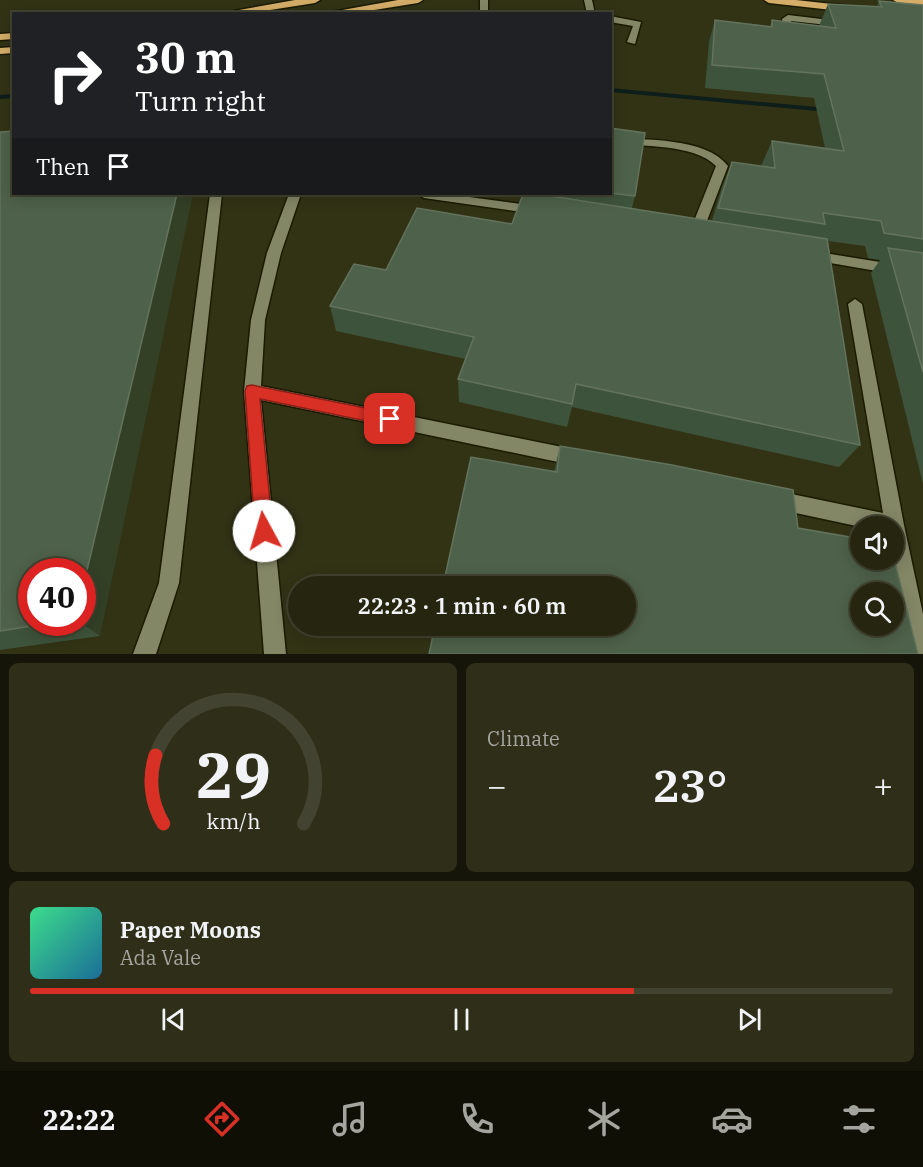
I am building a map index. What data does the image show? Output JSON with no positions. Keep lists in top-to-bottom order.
{
  "page": {
    "turn": ["30 m", "Turn right"],
    "then": "Then",
    "limit": "40",
    "trip": "22:23 · 1 min · 60 m",
    "tile": "Climate",
    "heat": ["−", "23°", "+"],
    "song": ["Paper Moons", "Ada Vale"],
    "tabs": "22:22",
    "gauge": ["29", "km/h"]
  }
}
